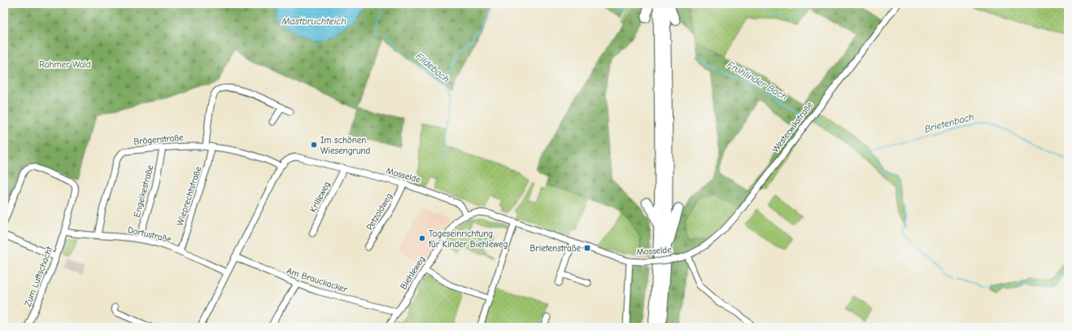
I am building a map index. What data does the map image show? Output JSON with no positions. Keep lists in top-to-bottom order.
{
  "streets": {
    "street": [
      "Westerwikstraße",
      "Brögerstraße",
      "Mosselde",
      "Engelkestraße",
      "Wieprechtstraße",
      "Krilleweg",
      "Petzoldweg",
      "Dortustraße",
      "Biehleweg",
      "Zum Luftschacht",
      "Am Brauckacker"
    ]
  },
  "crossings": [
    ["Westerwikstraße", "Mosselde"],
    ["Brögerstraße", "Mosselde"],
    ["Brögerstraße", "Engelkestraße"],
    ["Brögerstraße", "Wieprechtstraße"],
    ["Brögerstraße", "Dortustraße"],
    ["Mosselde", "Krilleweg"],
    ["Mosselde", "Petzoldweg"],
    ["Mosselde", "Dortustraße"],
    ["Mosselde", "Biehleweg"],
    ["Mosselde", "Am Brauckacker"],
    ["Engelkestraße", "Dortustraße"],
    ["Wieprechtstraße", "Dortustraße"],
    ["Dortustraße", "Zum Luftschacht"],
    ["Biehleweg", "Am Brauckacker"]
  ],
  "water": [
    "Mastbruchteich",
    "Fildebach",
    "Frohlinder Bach",
    "Brietenbach"
  ],
  "parks": ["Rahmer Wald"],
  "places": {
    "other": ["Im schönen Wiesengrund", "Tageseinrichtung für Kinder Biehleweg"],
    "transit": ["Brietenstraße"]
  }
}
